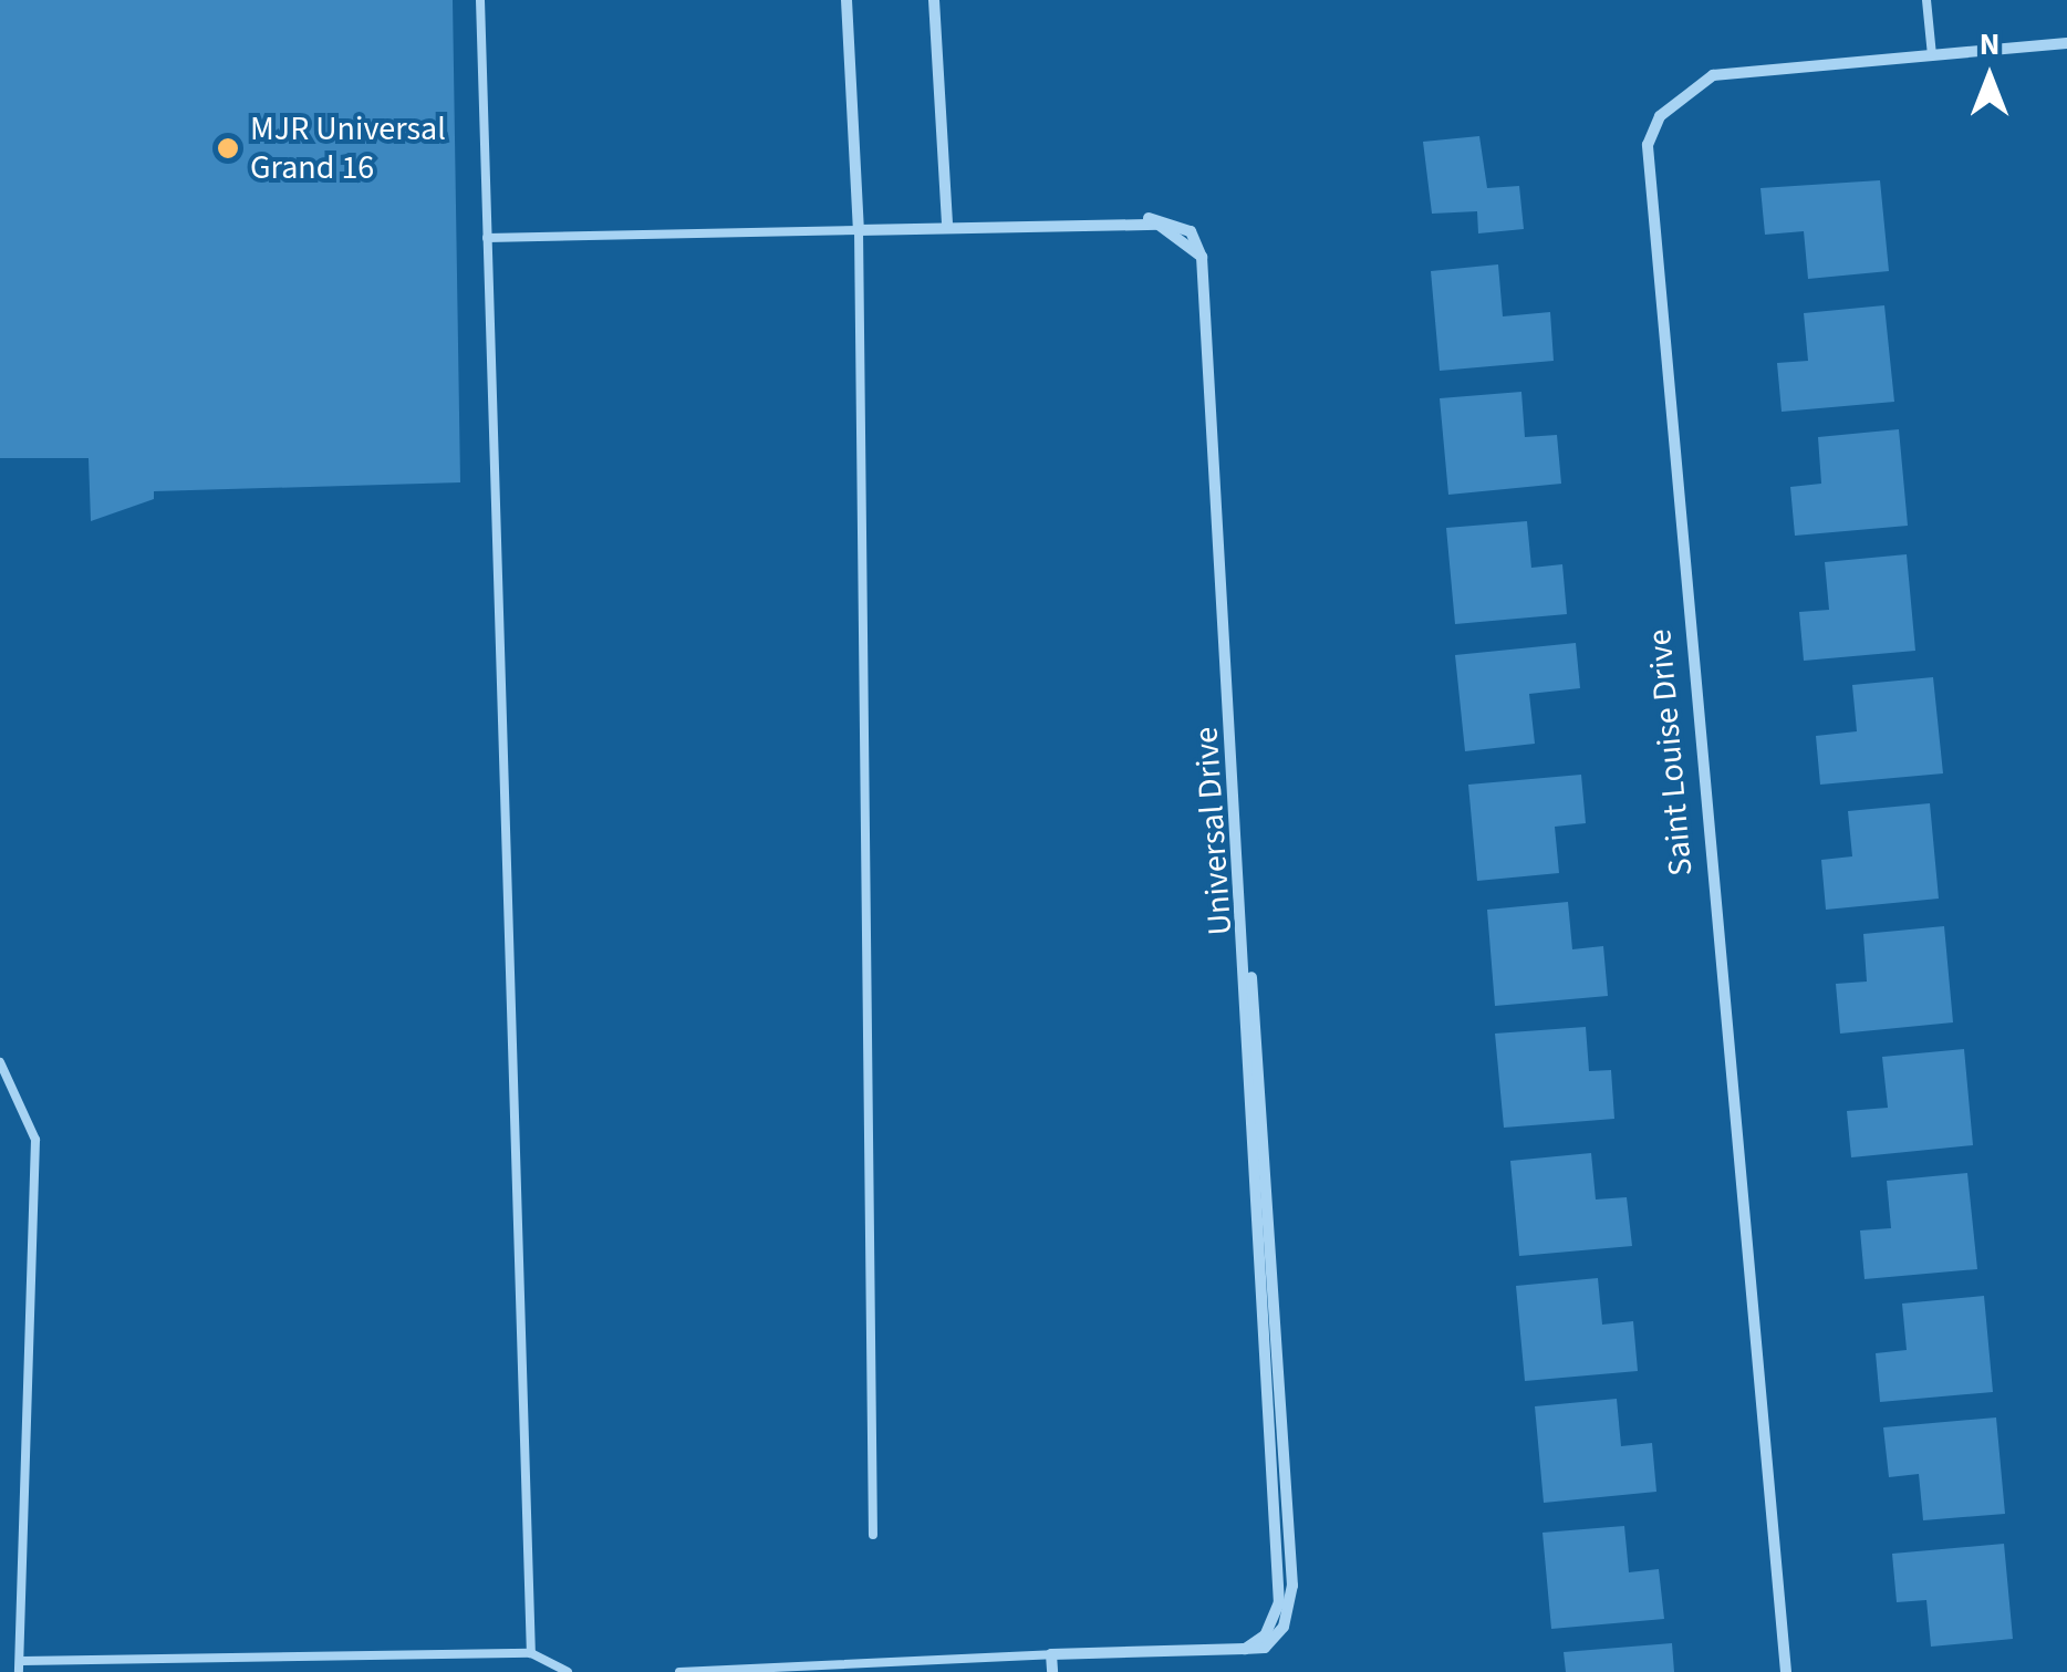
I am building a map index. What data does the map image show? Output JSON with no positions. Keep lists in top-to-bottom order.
{
  "streets": {
    "street": ["Saint Louise Drive", "Universal Drive"]
  },
  "places": ["MJR Universal Grand 16"],
  "north": "top"
}
